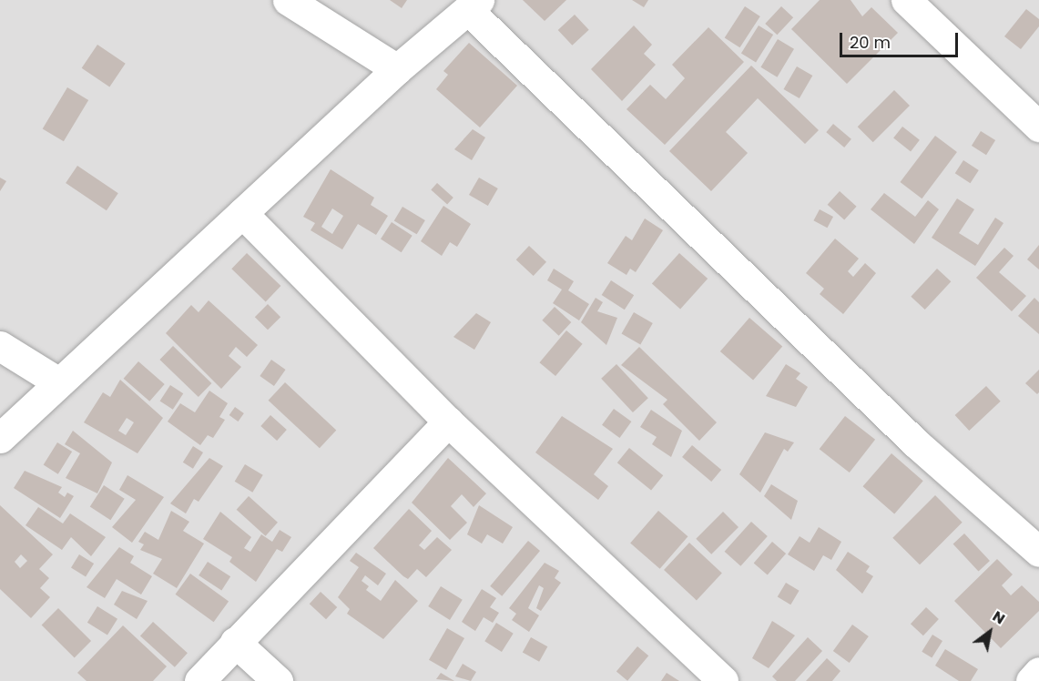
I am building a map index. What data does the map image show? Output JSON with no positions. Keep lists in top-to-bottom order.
{
  "scale_bar": "20 m",
  "north": "top right"
}
